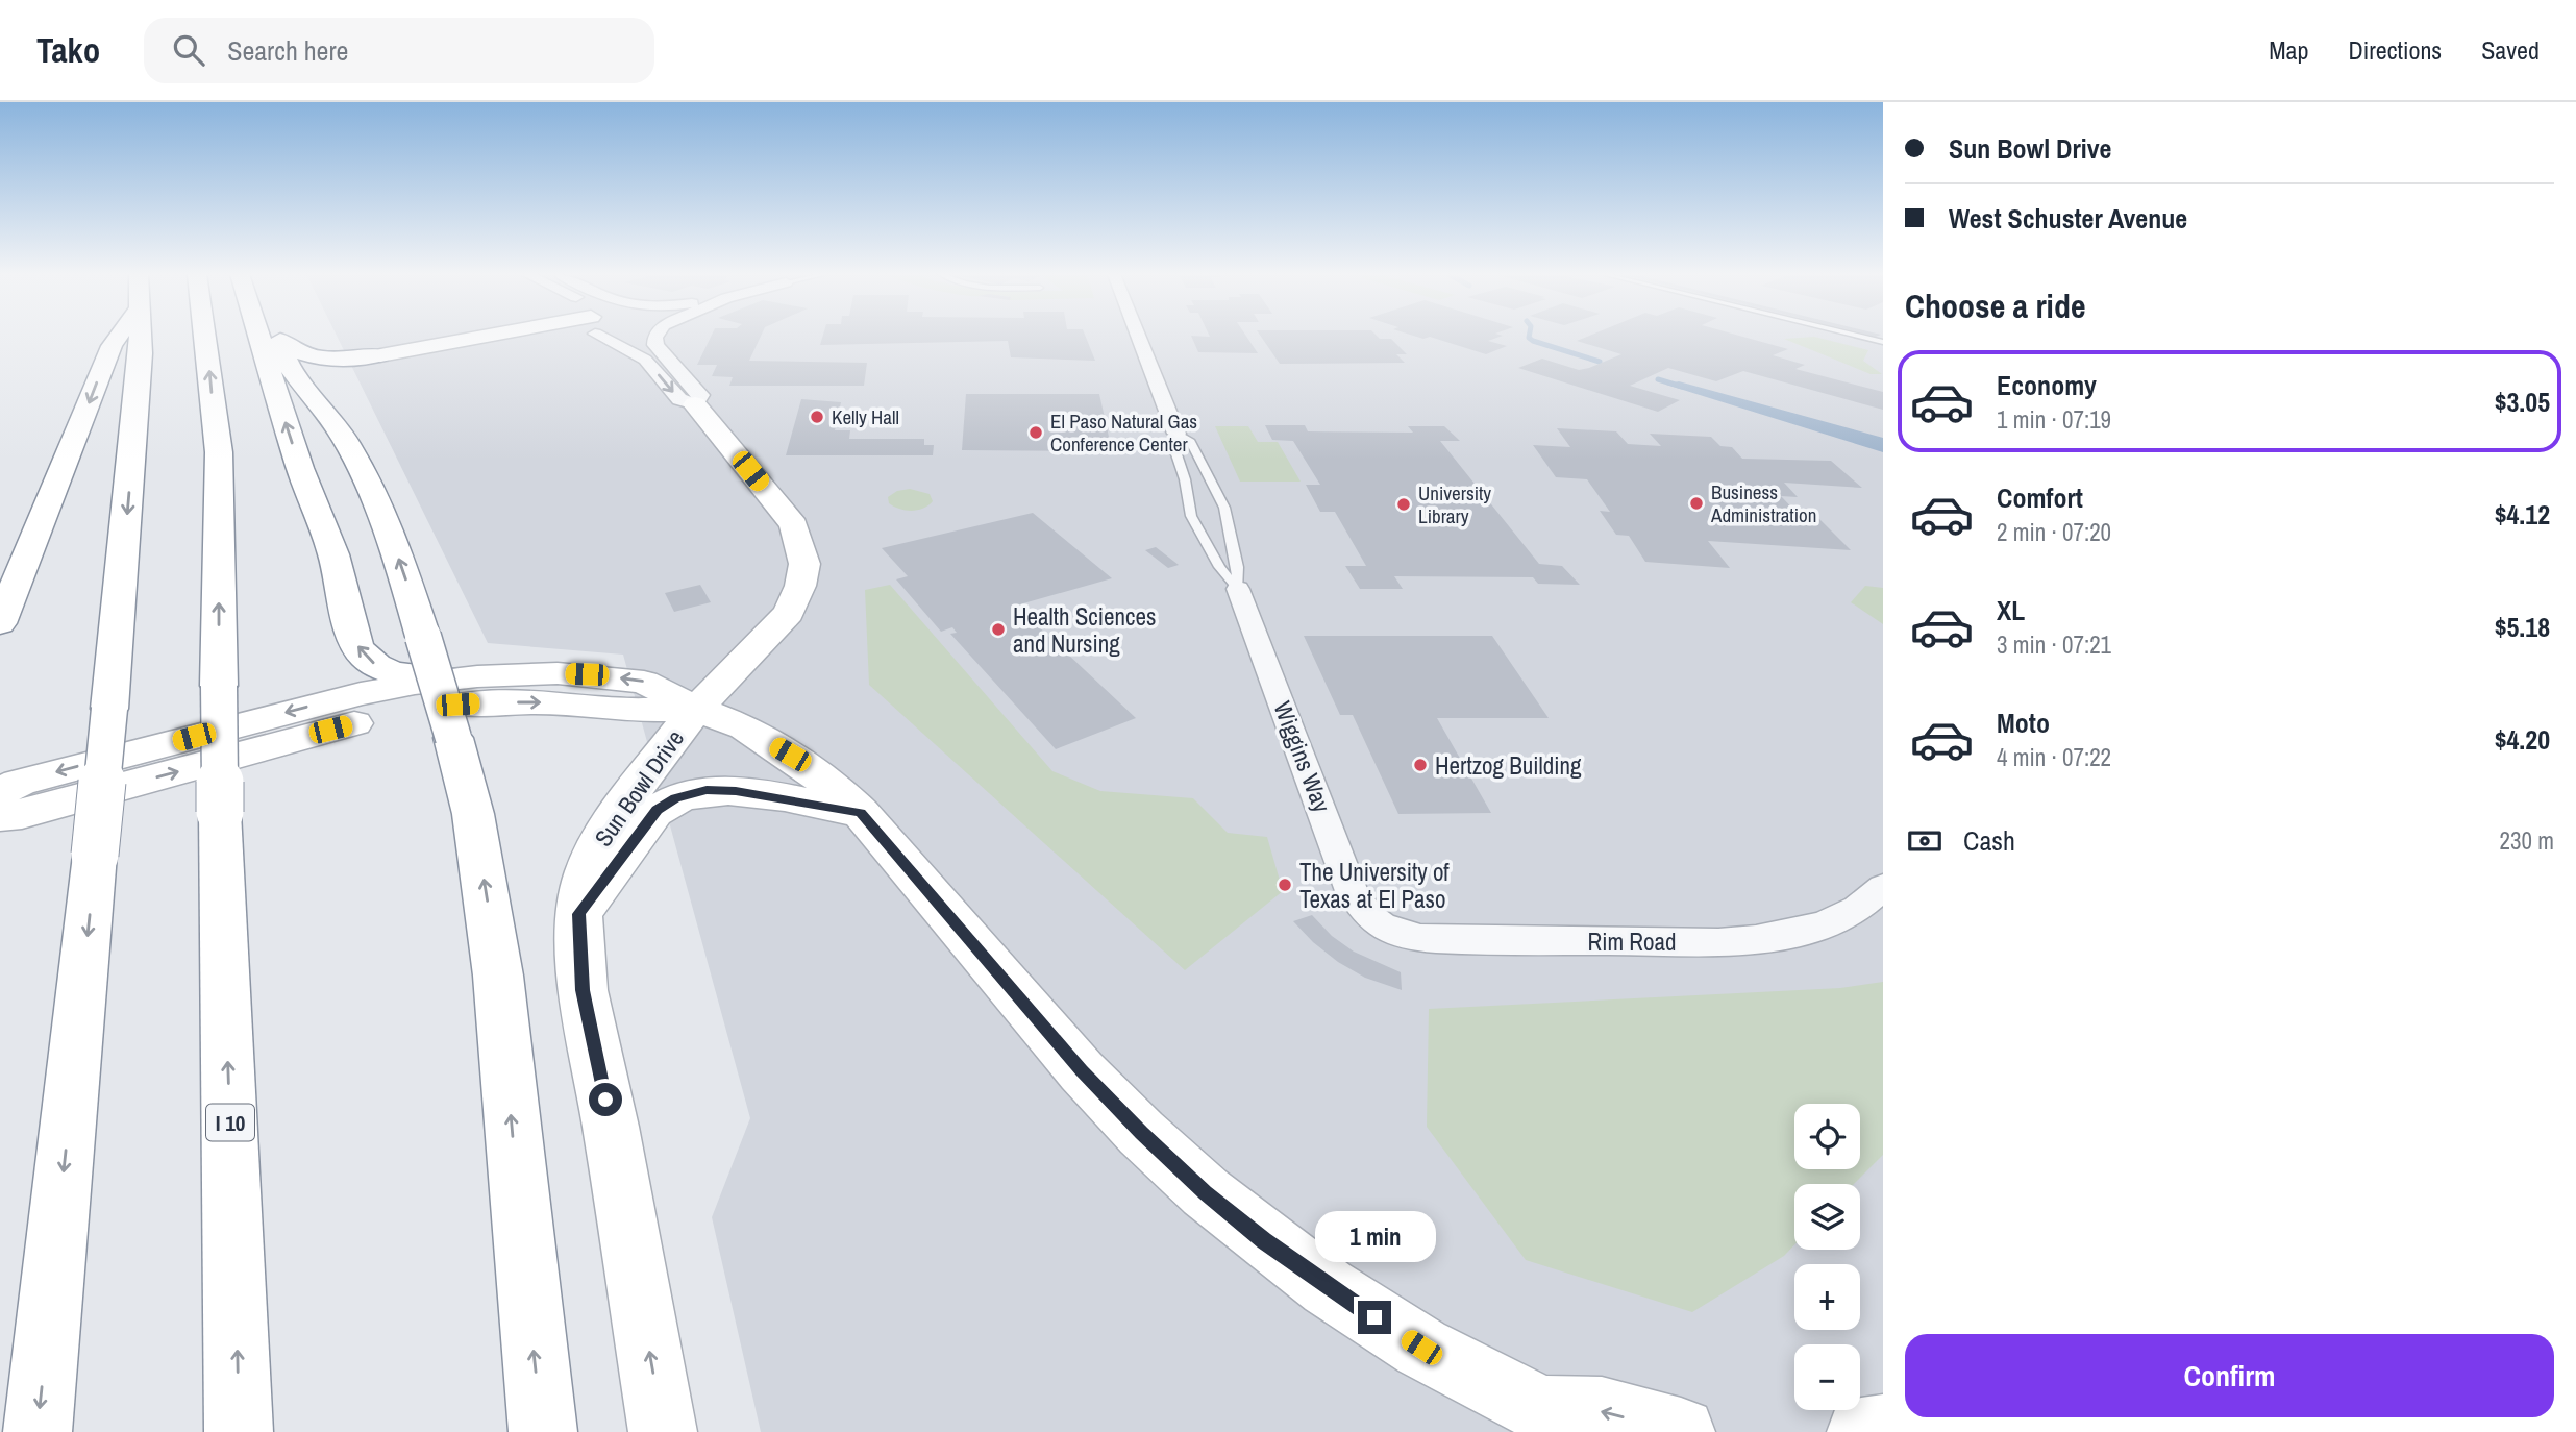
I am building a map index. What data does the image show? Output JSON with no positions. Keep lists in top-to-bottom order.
{
  "streets": {
    "main road": ["Sun Bowl Drive", "I 10"],
    "street": ["Wiggins Way", "Rim Road"]
  },
  "crossings": [
    ["Wiggins Way", "Rim Road"]
  ],
  "one_way": ["Sun Bowl Drive"],
  "places": [
    "Kelly Hall",
    "El Paso Natural Gas Conference Center",
    "Business Administration",
    "University Library",
    "Health Sciences and Nursing",
    "Hertzog Building",
    "The University of Texas at El Paso"
  ],
  "page": {
    "header": "Tako",
    "search": "Search here",
    "nav": ["Map", "Directions", "Saved"],
    "banner": ["Sun Bowl Drive", "West Schuster Avenue"],
    "heading": "Choose a ride",
    "list": [
      {
        "name": "Economy",
        "note": "1 min · 07:19",
        "value": "$3.05"
      },
      {
        "name": "Comfort",
        "note": "2 min · 07:20",
        "value": "$4.12"
      },
      {
        "name": "XL",
        "note": "3 min · 07:21",
        "value": "$5.18"
      },
      {
        "name": "Moto",
        "note": "4 min · 07:22",
        "value": "$4.20"
      }
    ],
    "pay": ["Cash", "230 m"],
    "map_buttons": ["+", "−"],
    "bubble": "1 min",
    "buttons": "Confirm"
  }
}
